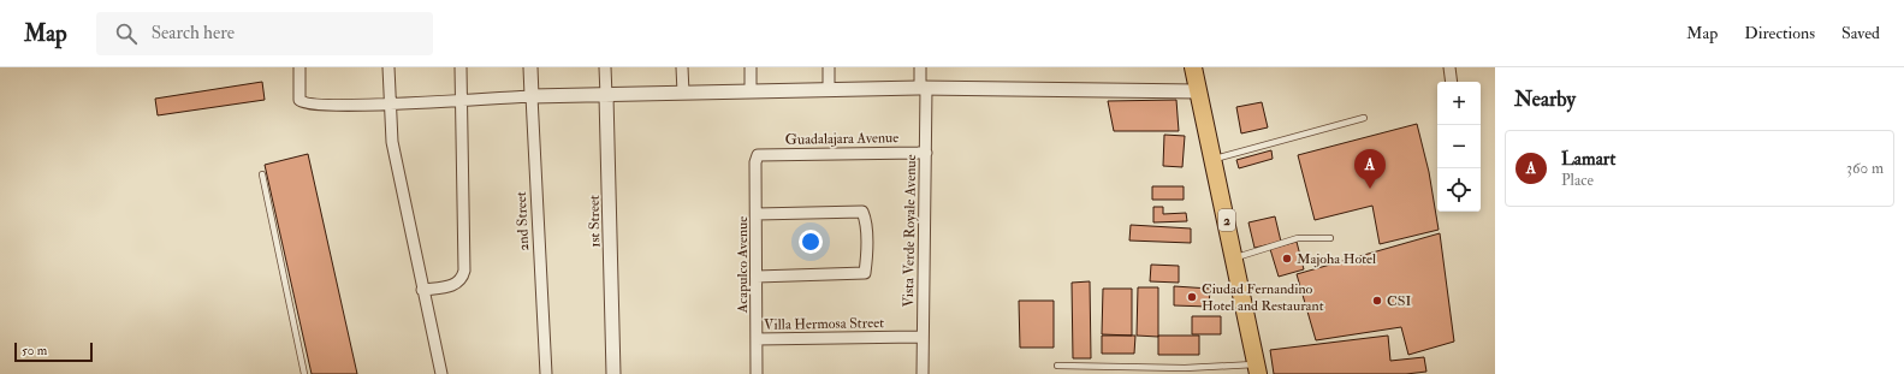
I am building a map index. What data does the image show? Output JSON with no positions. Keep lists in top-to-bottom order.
{
  "streets": {
    "main road": ["2"],
    "street": [
      "Guadalajara Avenue",
      "2nd Street",
      "1st Street",
      "Vista Verde Royale Avenue",
      "Acapulco Avenue",
      "Villa Hermosa Street"
    ]
  },
  "crossings": [
    ["Guadalajara Avenue", "Vista Verde Royale Avenue"],
    ["Guadalajara Avenue", "Acapulco Avenue"],
    ["Vista Verde Royale Avenue", "Villa Hermosa Street"],
    ["Acapulco Avenue", "Villa Hermosa Street"]
  ],
  "places": ["Majoha Hotel", "Ciudad Fernandino Hotel and Restaurant", "CSI"],
  "scale_bar": "50 m",
  "page": {
    "header": "Map",
    "search": "Search here",
    "nav": ["Map", "Directions", "Saved"],
    "heading": "Nearby",
    "map_buttons": ["+", "−"],
    "list": [
      {
        "mark": "A",
        "name": "Lamart",
        "note": "Place",
        "value": "360 m"
      }
    ],
    "pins": "A",
    "scale": "50 m"
  }
}
